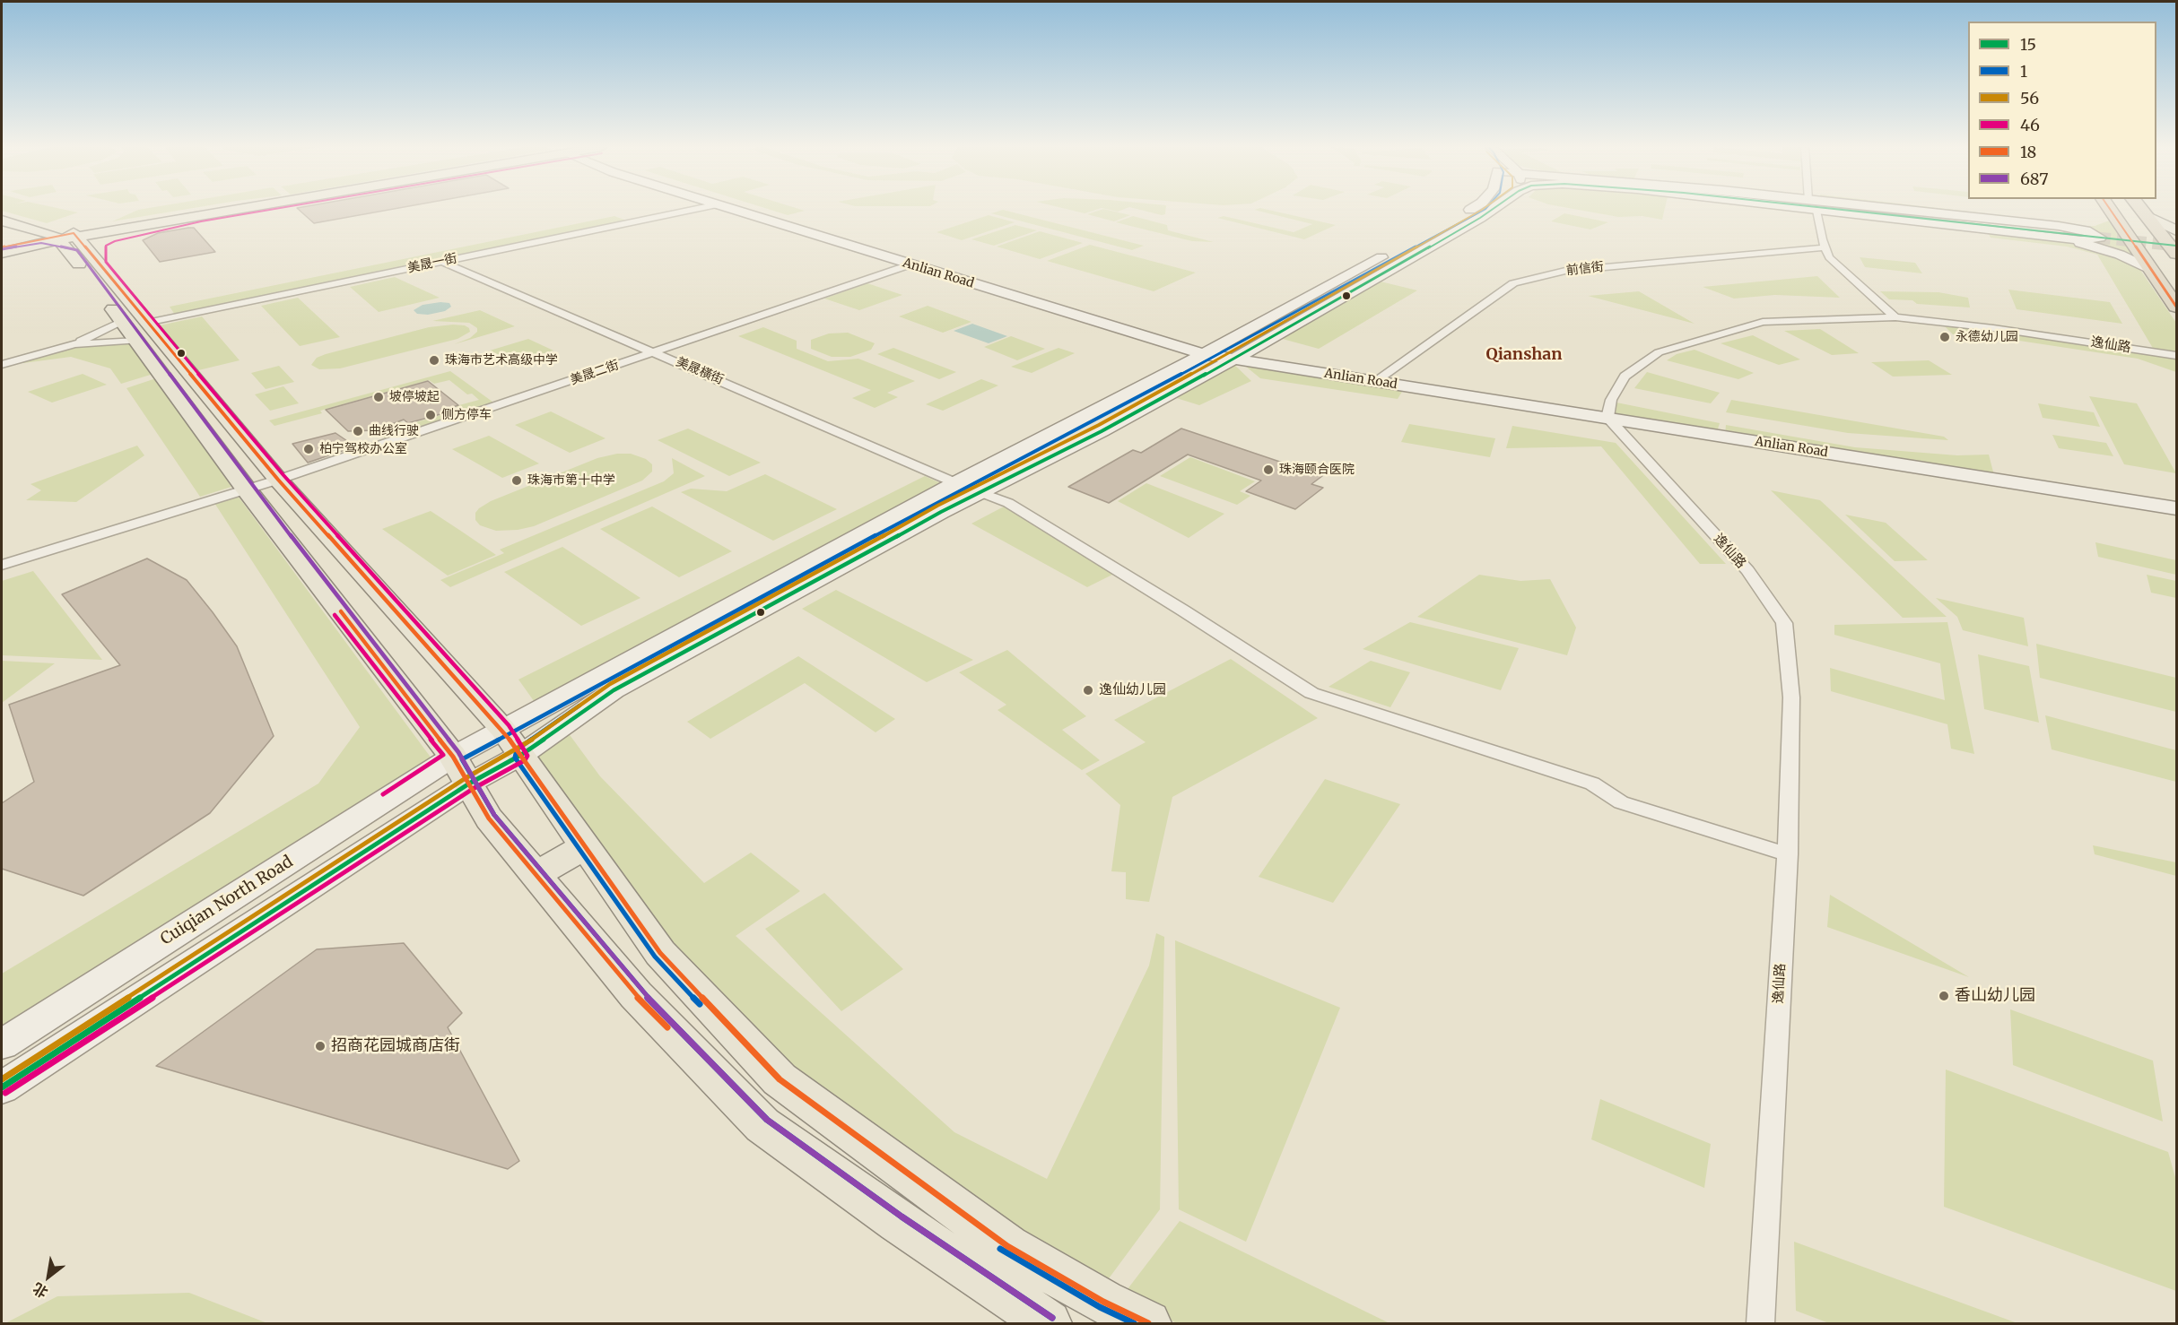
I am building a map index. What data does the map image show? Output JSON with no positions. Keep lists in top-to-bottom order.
{
  "streets": {
    "main road": ["Anlian Road", "Cuiqian North Road"],
    "street": [
      "美晟一街",
      "前信街",
      "逸仙路",
      "美晟橫街",
      "美晟二街"
    ]
  },
  "crossings": [
    ["美晟一街", "美晟橫街"],
    ["前信街", "Anlian Road"],
    ["Anlian Road", "逸仙路"],
    ["Anlian Road", "美晟二街"],
    ["Anlian Road", "Cuiqian North Road"],
    ["美晟橫街", "美晟二街"]
  ],
  "districts": ["Qianshan"],
  "places": [
    "永德幼儿园",
    "珠海市艺术高级中学",
    "坡停坡起",
    "侧方停车",
    "曲线行驶",
    "柏宁驾校办公室",
    "珠海颐合医院",
    "珠海市第十中学",
    "逸仙幼儿园",
    "香山幼儿园",
    "招商花园城商店街"
  ],
  "lines": [
    "transit line 15",
    "transit line 1",
    "transit line 56",
    "transit line 46",
    "transit line 18",
    "transit line 687"
  ],
  "legend": [
    "15",
    "1",
    "56",
    "46",
    "18",
    "687"
  ],
  "north": "bottom left"
}
